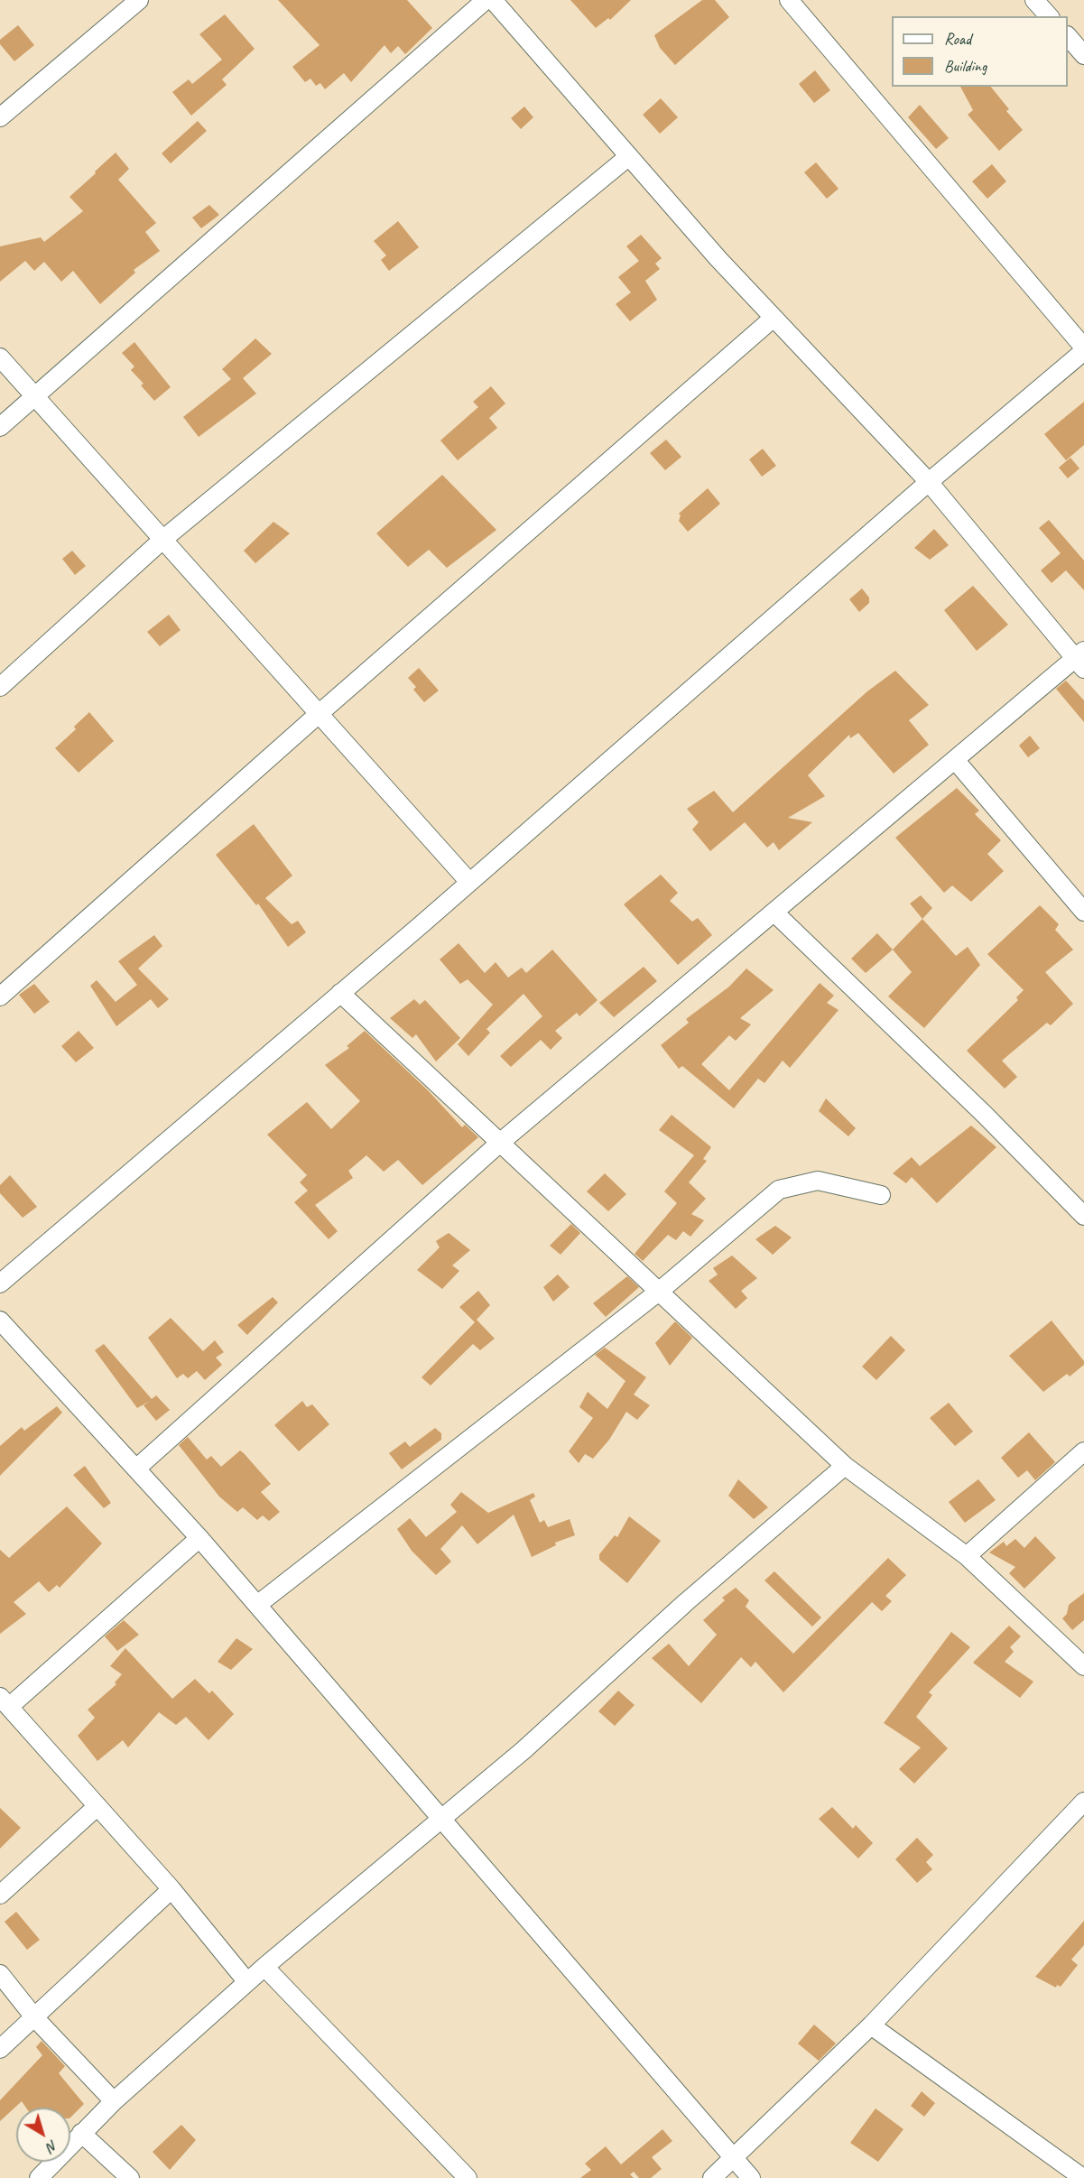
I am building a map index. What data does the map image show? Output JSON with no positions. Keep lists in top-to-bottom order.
{
  "legend": ["Road", "Building"],
  "north": "bottom right"
}
